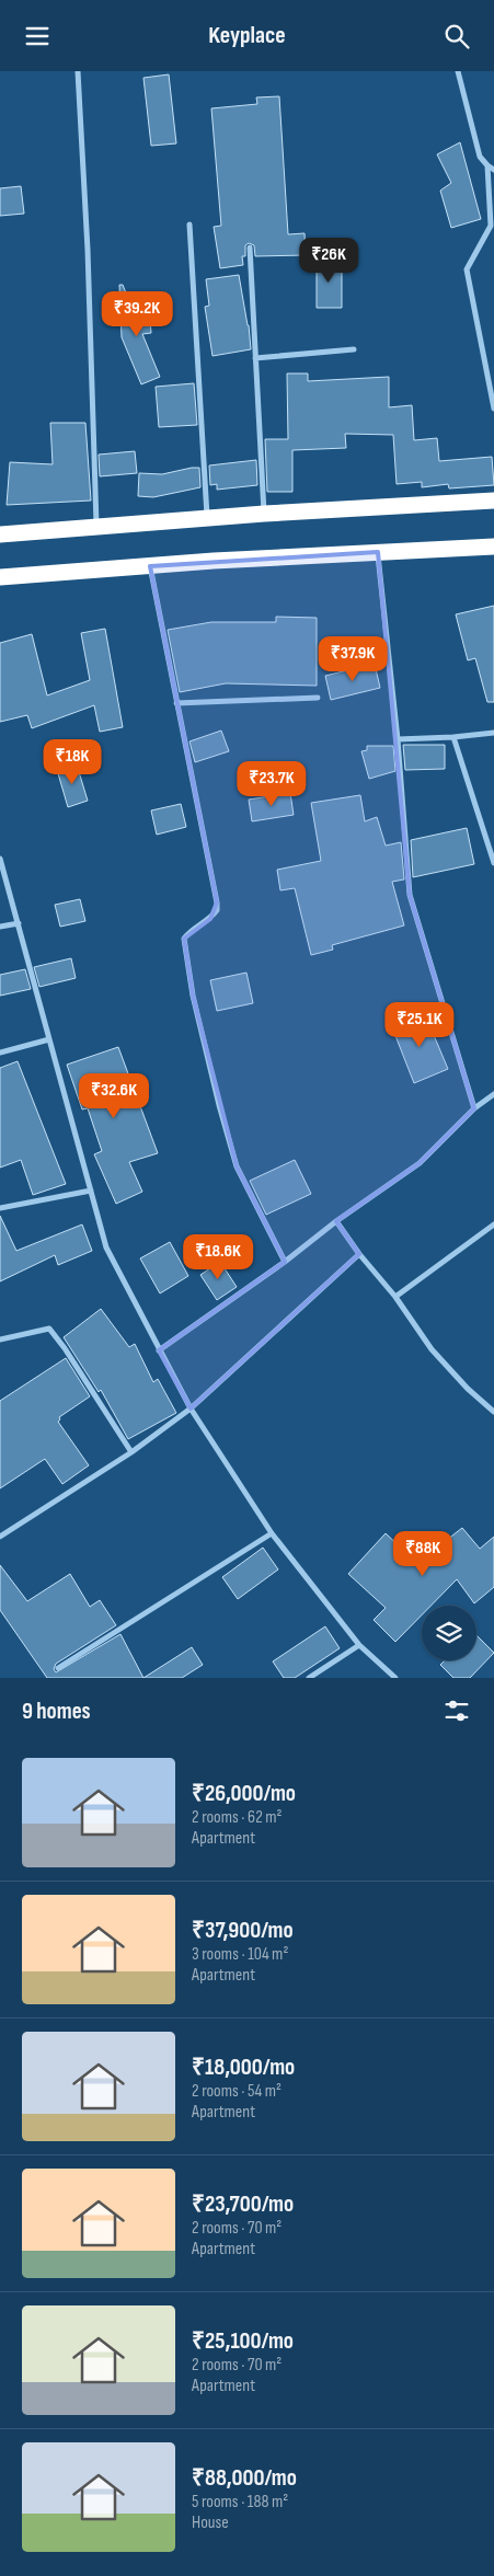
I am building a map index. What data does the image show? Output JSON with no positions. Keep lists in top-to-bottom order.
{
  "page": {
    "header": "Keyplace",
    "price": [
      "₹26K",
      "₹39.2K",
      "₹37.9K",
      "₹18K",
      "₹23.7K",
      "₹25.1K",
      "₹32.6K",
      "₹18.6K",
      "₹88K"
    ],
    "heading": "9 homes",
    "list": [
      {
        "name": "₹26,000/mo",
        "note": "2 rooms · 62 m² · Apartment"
      },
      {
        "name": "₹37,900/mo",
        "note": "3 rooms · 104 m² · Apartment"
      },
      {
        "name": "₹18,000/mo",
        "note": "2 rooms · 54 m² · Apartment"
      },
      {
        "name": "₹23,700/mo",
        "note": "2 rooms · 70 m² · Apartment"
      },
      {
        "name": "₹25,100/mo",
        "note": "2 rooms · 70 m² · Apartment"
      },
      {
        "name": "₹88,000/mo",
        "note": "5 rooms · 188 m² · House"
      }
    ]
  }
}
